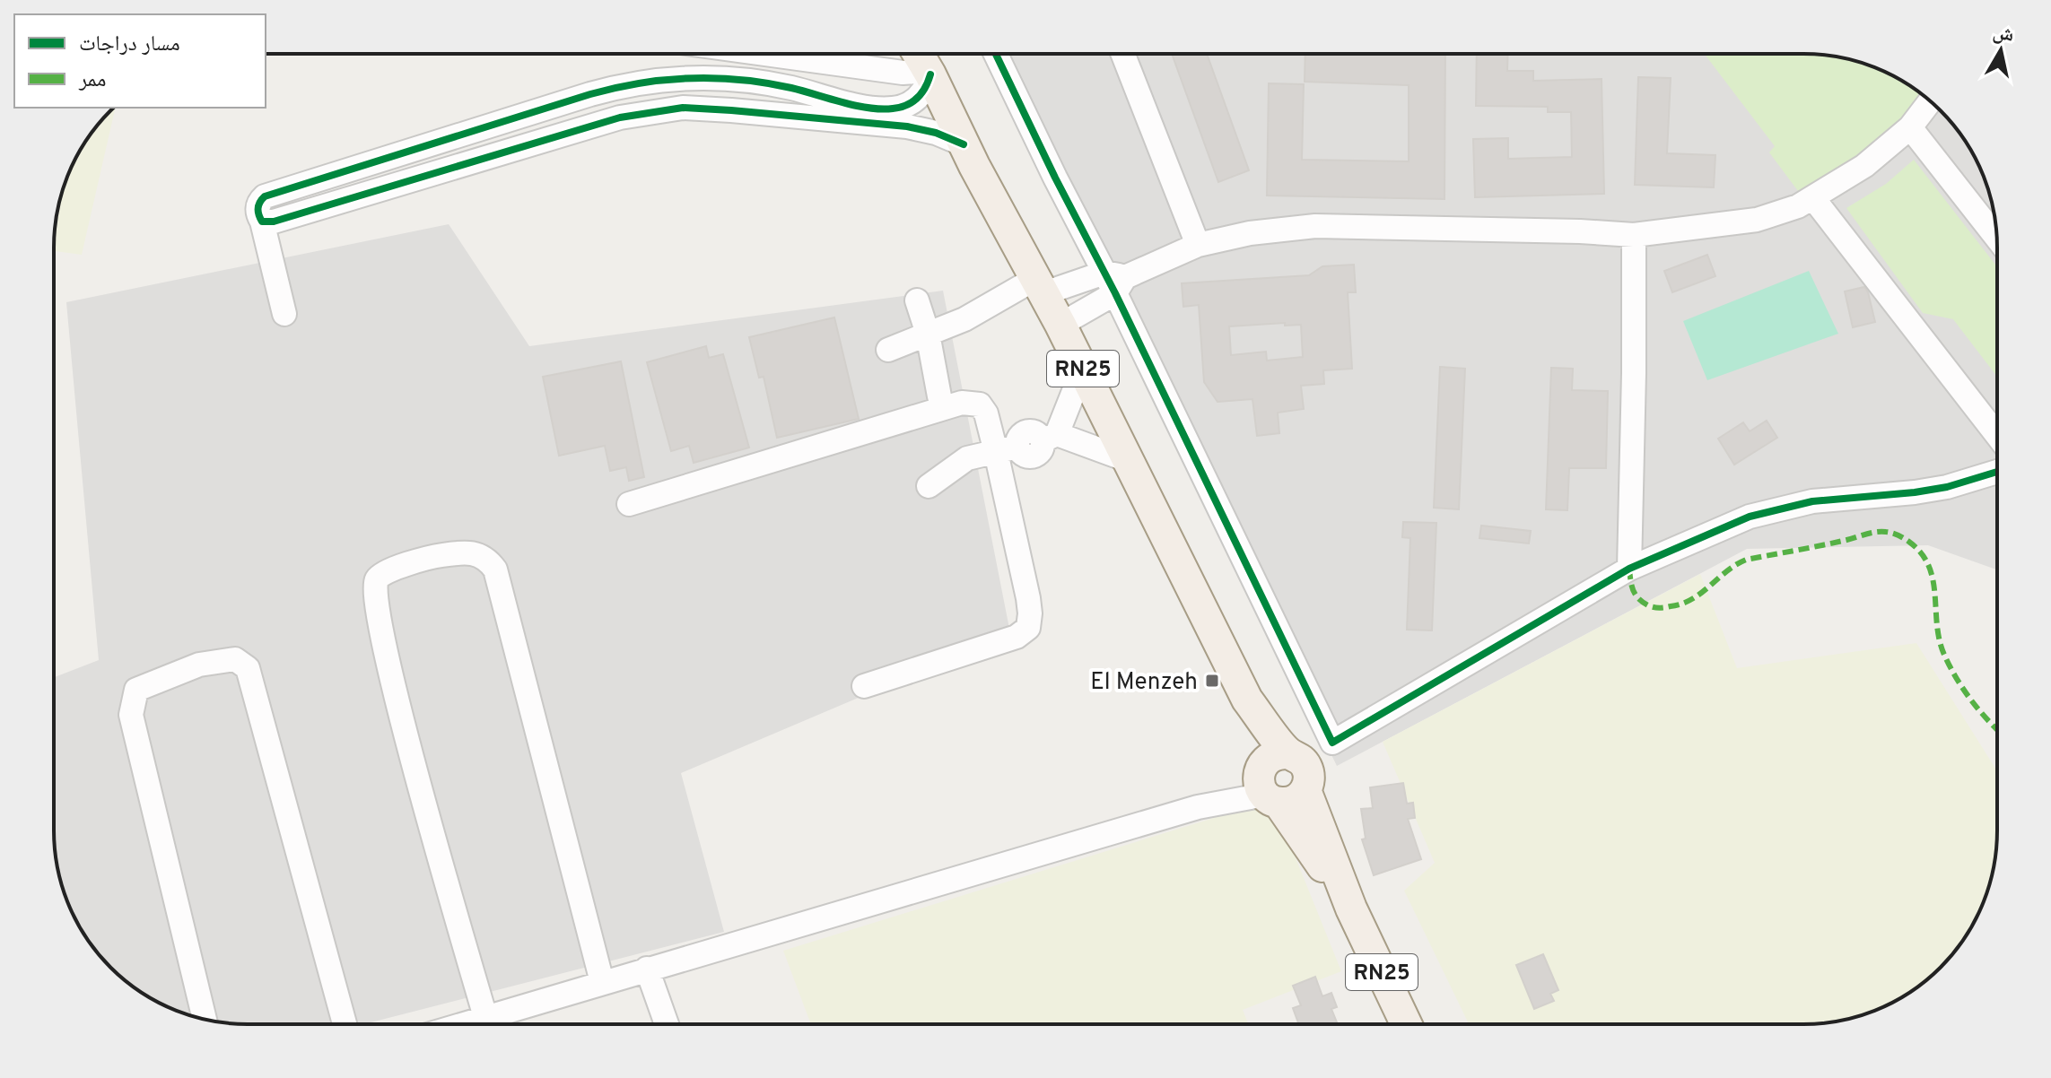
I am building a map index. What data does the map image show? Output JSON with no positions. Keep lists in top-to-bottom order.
{
  "streets": {
    "main road": ["RN25"]
  },
  "places": {
    "transit": ["El Menzeh"]
  },
  "legend": ["مسار دراجات", "ممر"],
  "north": "top"
}
